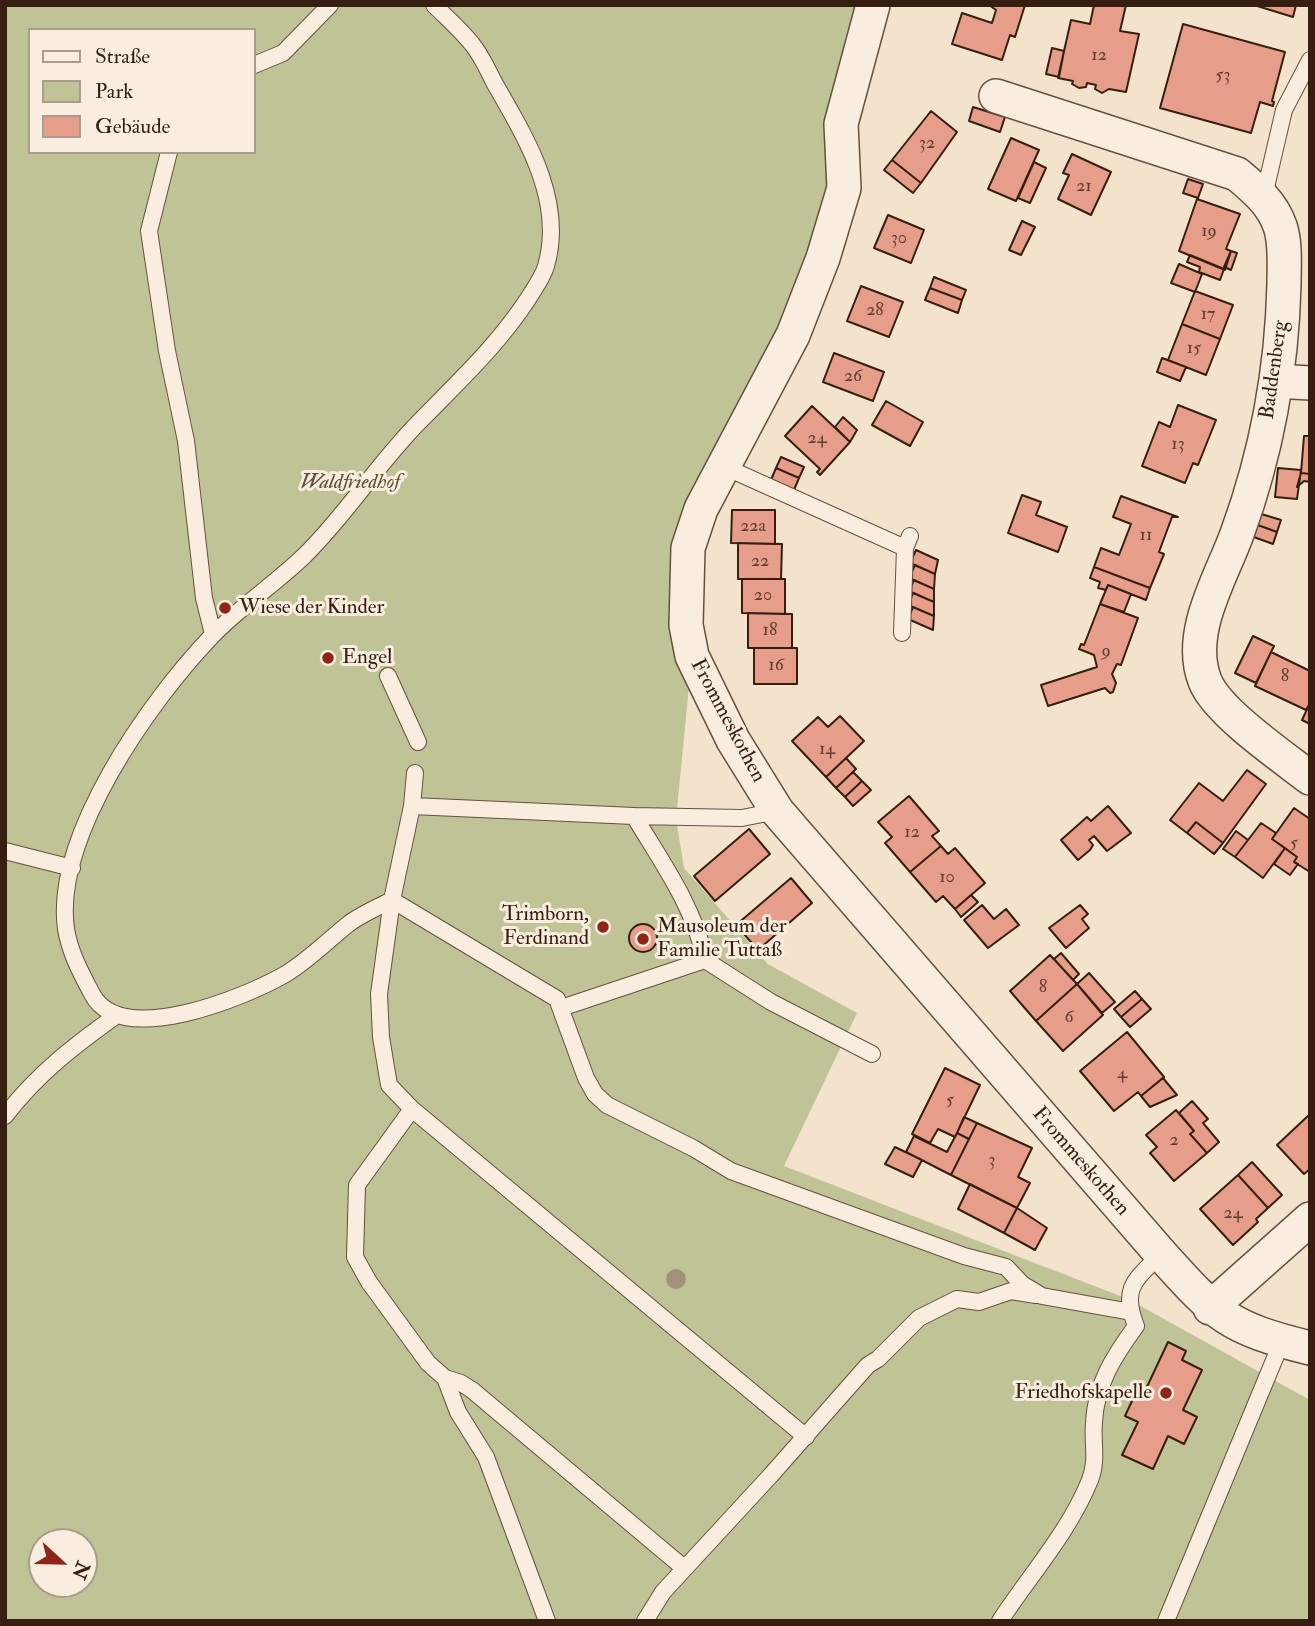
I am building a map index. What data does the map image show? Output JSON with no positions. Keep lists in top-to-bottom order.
{
  "streets": {
    "street": ["Baddenberg", "Frommeskothen"]
  },
  "parks": ["Waldfriedhof"],
  "places": [
    "Wiese der Kinder",
    "Engel",
    "Trimborn, Ferdinand",
    "Mausoleum der Familie Tuttaß",
    "Friedhofskapelle"
  ],
  "house_numbers": [
    "12",
    "53",
    "32",
    "21",
    "19",
    "30",
    "28",
    "17",
    "15",
    "26",
    "24",
    "13",
    "22a",
    "11",
    "22",
    "20",
    "18",
    "9",
    "16",
    "8",
    "14",
    "12",
    "5",
    "10",
    "8",
    "6",
    "4",
    "5",
    "2",
    "3",
    "24"
  ],
  "legend": ["Straße", "Park", "Gebäude"],
  "north": "right"
}
